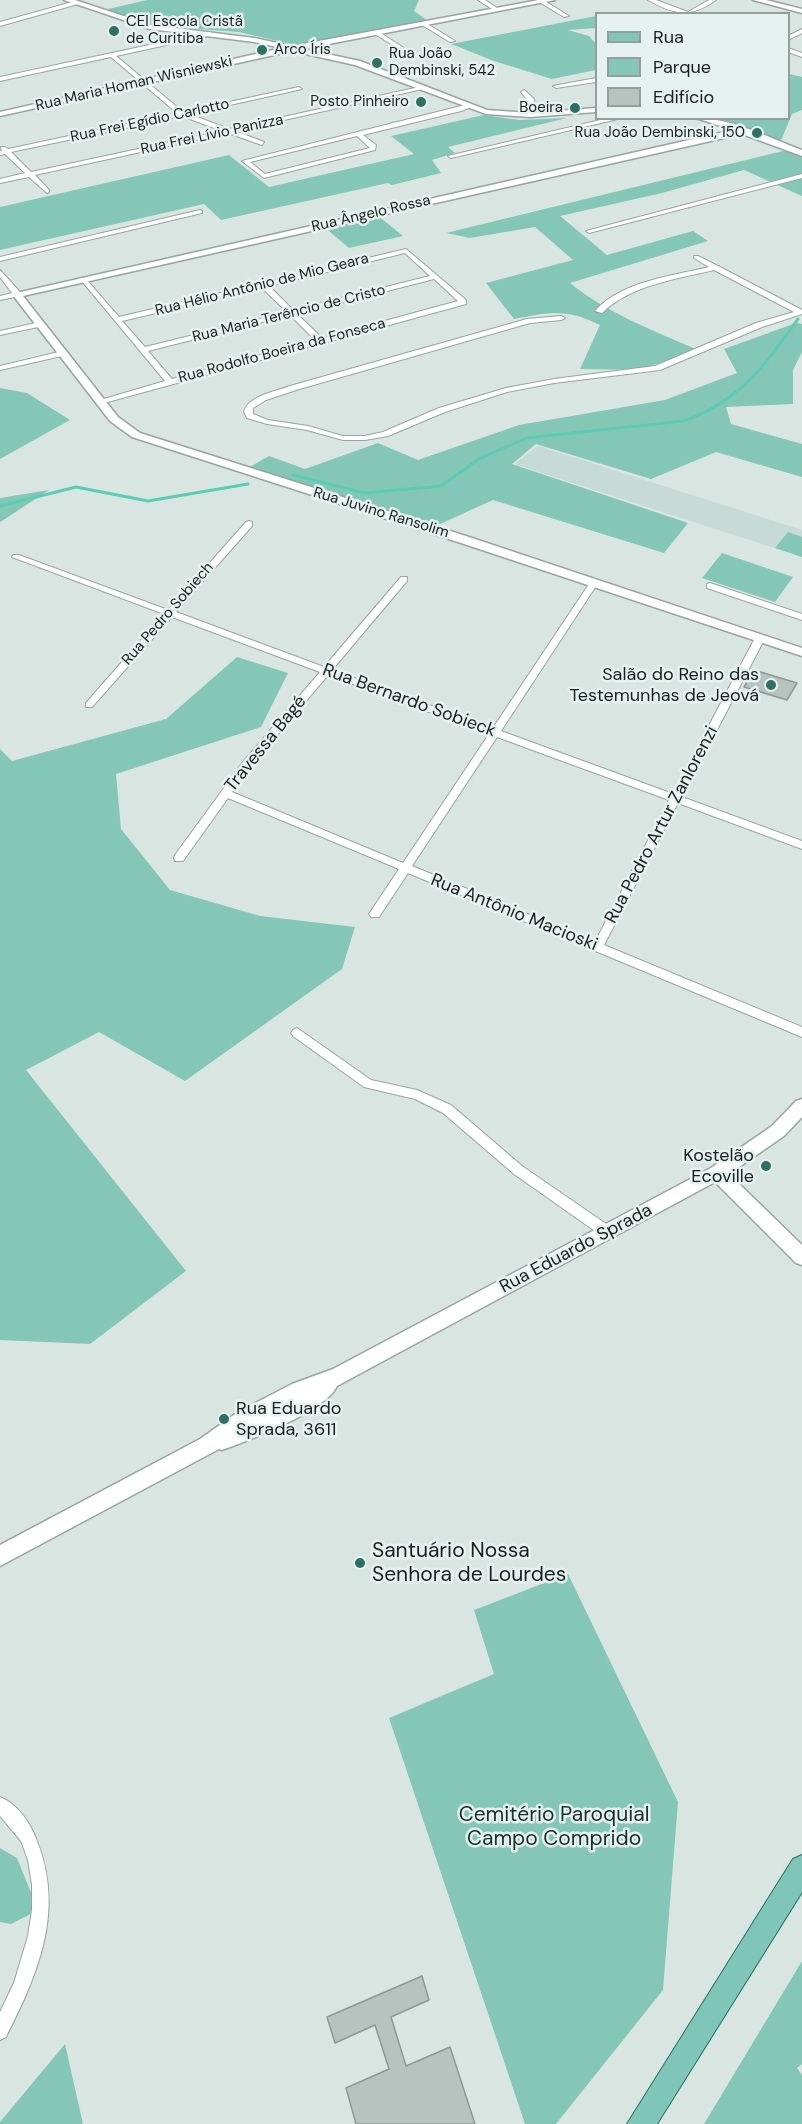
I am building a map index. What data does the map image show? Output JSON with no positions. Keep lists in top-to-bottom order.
{
  "streets": {
    "street": [
      "Rua Maria Homan Wisniewski",
      "Rua Frei Egídio Carlotto",
      "Rua Frei Lívio Panizza",
      "Rua Ângelo Rossa",
      "Rua Hélio Antônio de Mio Geara",
      "Rua Maria Terêncio de Cristo",
      "Rua Rodolfo Boeira da Fonseca",
      "Rua Juvino Ransolim",
      "Rua Pedro Sobiech",
      "Rua Bernardo Sobieck",
      "Travessa Bagé",
      "Rua Pedro Artur Zanlorenzi",
      "Rua Antônio Macioski",
      "Rua Eduardo Sprada"
    ]
  },
  "crossings": [
    ["Rua Ângelo Rossa", "Rua Juvino Ransolim"],
    ["Rua Hélio Antônio de Mio Geara", "Rua Maria Terêncio de Cristo"],
    ["Rua Hélio Antônio de Mio Geara", "Rua Rodolfo Boeira da Fonseca"],
    ["Rua Maria Terêncio de Cristo", "Rua Rodolfo Boeira da Fonseca"],
    ["Rua Rodolfo Boeira da Fonseca", "Rua Juvino Ransolim"],
    ["Rua Juvino Ransolim", "Rua Pedro Artur Zanlorenzi"],
    ["Rua Pedro Sobiech", "Rua Bernardo Sobieck"],
    ["Rua Bernardo Sobieck", "Travessa Bagé"],
    ["Rua Bernardo Sobieck", "Rua Pedro Artur Zanlorenzi"],
    ["Travessa Bagé", "Rua Antônio Macioski"],
    ["Rua Pedro Artur Zanlorenzi", "Rua Antônio Macioski"]
  ],
  "parks": ["Cemitério Paroquial Campo Comprido"],
  "places": [
    "CEI Escola Cristã de Curitiba",
    "Arco Íris",
    "Rua João Dembinski, 542",
    "Posto Pinheiro",
    "Boeira",
    "Rua João Dembinski, 150",
    "Salão do Reino das Testemunhas de Jeová",
    "Kostelão Ecoville",
    "Rua Eduardo Sprada, 3611",
    "Santuário Nossa Senhora de Lourdes"
  ],
  "legend": ["Rua", "Parque", "Edifício"]
}
